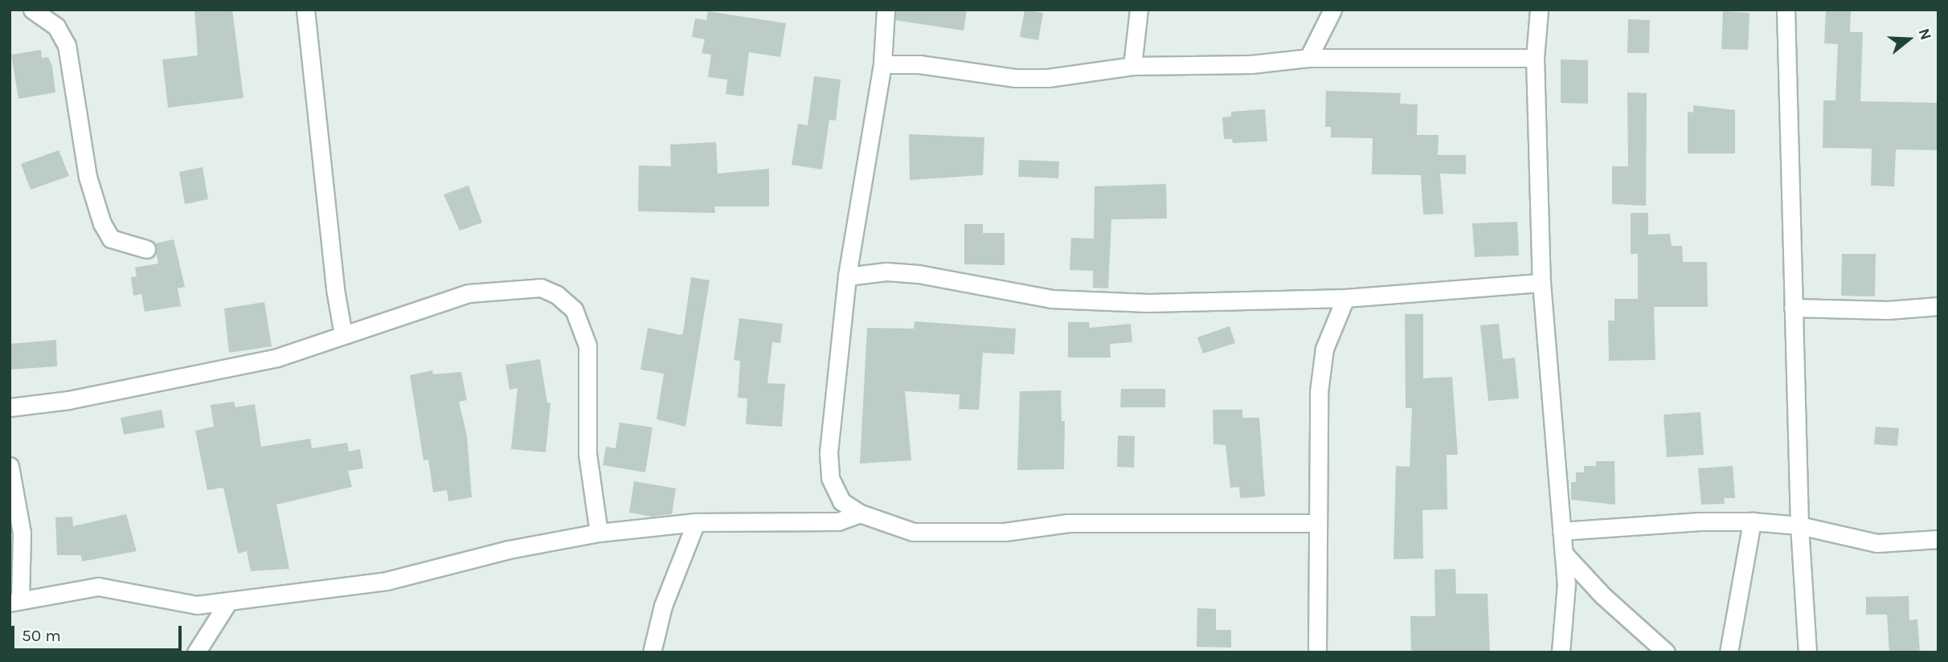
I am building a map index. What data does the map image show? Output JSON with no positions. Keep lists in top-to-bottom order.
{
  "scale_bar": "50 m",
  "north": "right"
}
